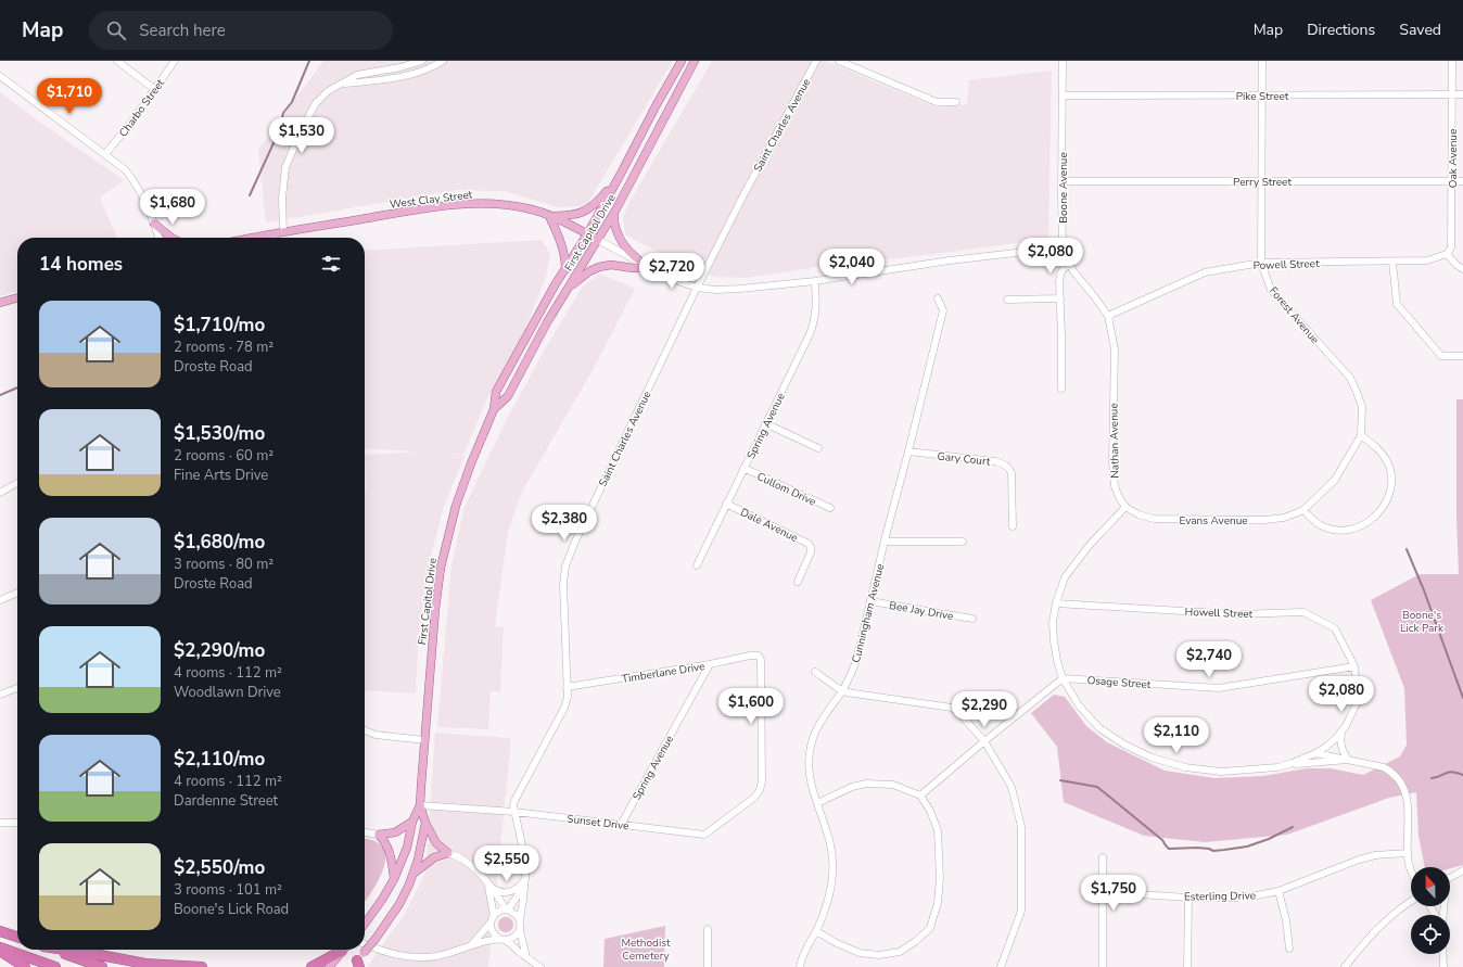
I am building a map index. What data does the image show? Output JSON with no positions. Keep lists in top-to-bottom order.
{
  "streets": {
    "main road": ["West Clay Street", "First Capitol Drive"],
    "street": [
      "Pike Street",
      "Charbo Street",
      "Saint Charles Avenue",
      "Oak Avenue",
      "Perry Street",
      "Boone Avenue",
      "Powell Street",
      "Forest Avenue",
      "Spring Avenue",
      "Nathan Avenue",
      "Gary Court",
      "Cullom Drive",
      "Evans Avenue",
      "Dale Avenue",
      "Bee Jay Drive",
      "Howell Street",
      "Cunningham Avenue",
      "Timberlane Drive",
      "Osage Street",
      "Sunset Drive",
      "Esterling Drive"
    ]
  },
  "crossings": [
    ["Pike Street", "Oak Avenue"],
    ["Pike Street", "Boone Avenue"],
    ["Pike Street", "Forest Avenue"],
    ["Saint Charles Avenue", "West Clay Street"],
    ["Saint Charles Avenue", "Timberlane Drive"],
    ["Saint Charles Avenue", "Sunset Drive"],
    ["Oak Avenue", "Perry Street"],
    ["Oak Avenue", "Powell Street"],
    ["Perry Street", "Boone Avenue"],
    ["Perry Street", "Forest Avenue"],
    ["Boone Avenue", "West Clay Street"],
    ["Boone Avenue", "Nathan Avenue"],
    ["West Clay Street", "First Capitol Drive"],
    ["West Clay Street", "Spring Avenue"],
    ["First Capitol Drive", "Sunset Drive"],
    ["Powell Street", "Forest Avenue"],
    ["Powell Street", "Nathan Avenue"],
    ["Forest Avenue", "Evans Avenue"],
    ["Spring Avenue", "Cullom Drive"],
    ["Spring Avenue", "Dale Avenue"],
    ["Spring Avenue", "Timberlane Drive"],
    ["Spring Avenue", "Sunset Drive"],
    ["Nathan Avenue", "Evans Avenue"],
    ["Gary Court", "Cunningham Avenue"],
    ["Bee Jay Drive", "Cunningham Avenue"],
    ["Howell Street", "Osage Street"],
    ["Timberlane Drive", "Sunset Drive"]
  ],
  "parks": ["Boone's Lick Park", "Methodist Cemetery"],
  "north": "top",
  "page": {
    "header": "Map",
    "search": "Search here",
    "nav": ["Map", "Directions", "Saved"],
    "price": [
      "$1,710",
      "$1,530",
      "$1,680",
      "$2,080",
      "$2,040",
      "$2,720",
      "$2,380",
      "$2,740",
      "$2,080",
      "$1,600",
      "$2,290",
      "$2,110",
      "$2,550",
      "$1,750"
    ],
    "heading": "14 homes",
    "list": [
      {
        "name": "$1,710/mo",
        "note": "2 rooms · 78 m² · Droste Road"
      },
      {
        "name": "$1,530/mo",
        "note": "2 rooms · 60 m² · Fine Arts Drive"
      },
      {
        "name": "$1,680/mo",
        "note": "3 rooms · 80 m² · Droste Road"
      },
      {
        "name": "$2,290/mo",
        "note": "4 rooms · 112 m² · Woodlawn Drive"
      },
      {
        "name": "$2,110/mo",
        "note": "4 rooms · 112 m² · Dardenne Street"
      },
      {
        "name": "$2,550/mo",
        "note": "3 rooms · 101 m² · Boone's Lick Road"
      }
    ]
  }
}
